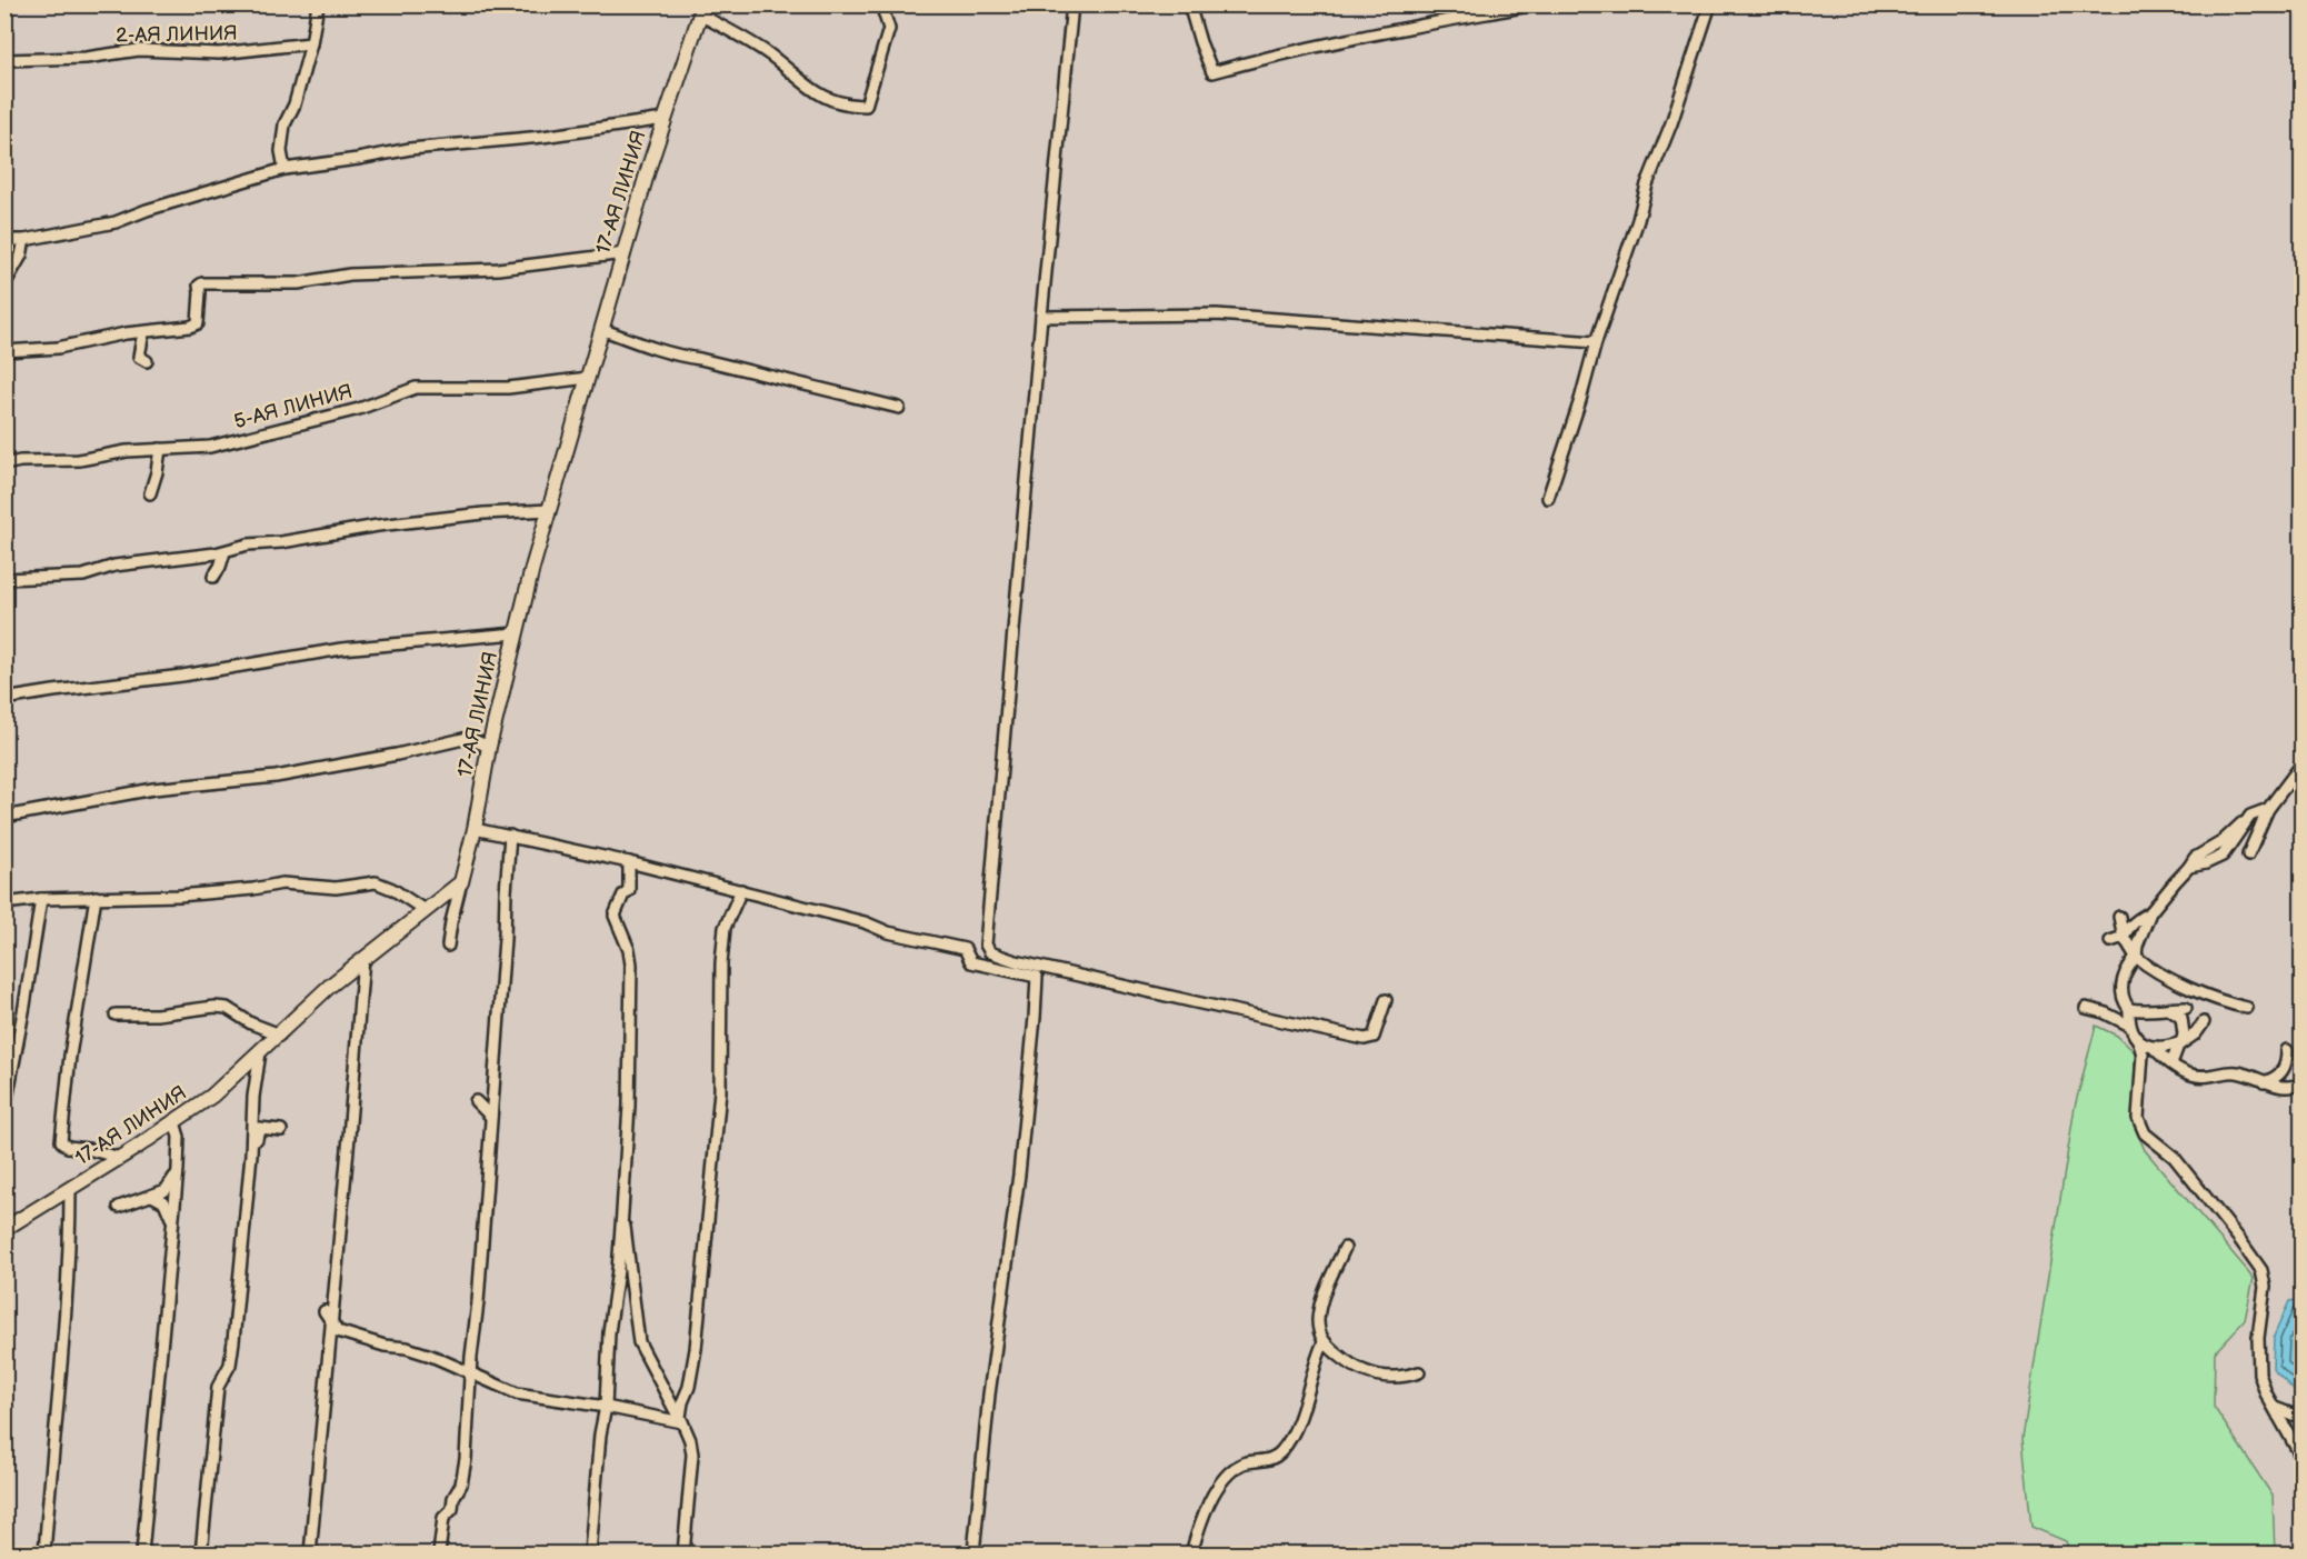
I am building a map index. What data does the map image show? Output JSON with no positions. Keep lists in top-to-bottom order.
{
  "streets": {
    "street": ["2-АЯ ЛИНИЯ", "17-АЯ ЛИНИЯ", "5-АЯ ЛИНИЯ"]
  },
  "crossings": [
    ["17-АЯ ЛИНИЯ", "5-АЯ ЛИНИЯ"]
  ]
}
